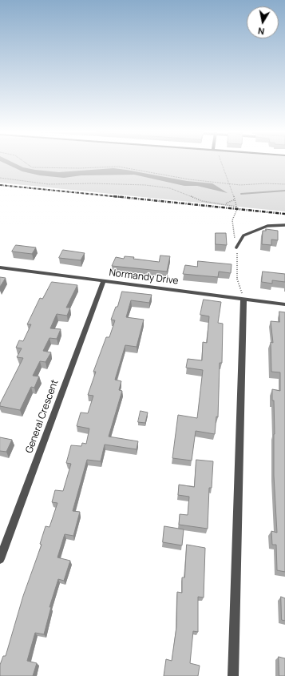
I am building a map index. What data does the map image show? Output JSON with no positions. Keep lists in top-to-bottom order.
{
  "streets": {
    "street": ["Normandy Drive", "General Crescent"]
  },
  "crossings": [
    ["Normandy Drive", "General Crescent"]
  ],
  "north": "bottom"
}
